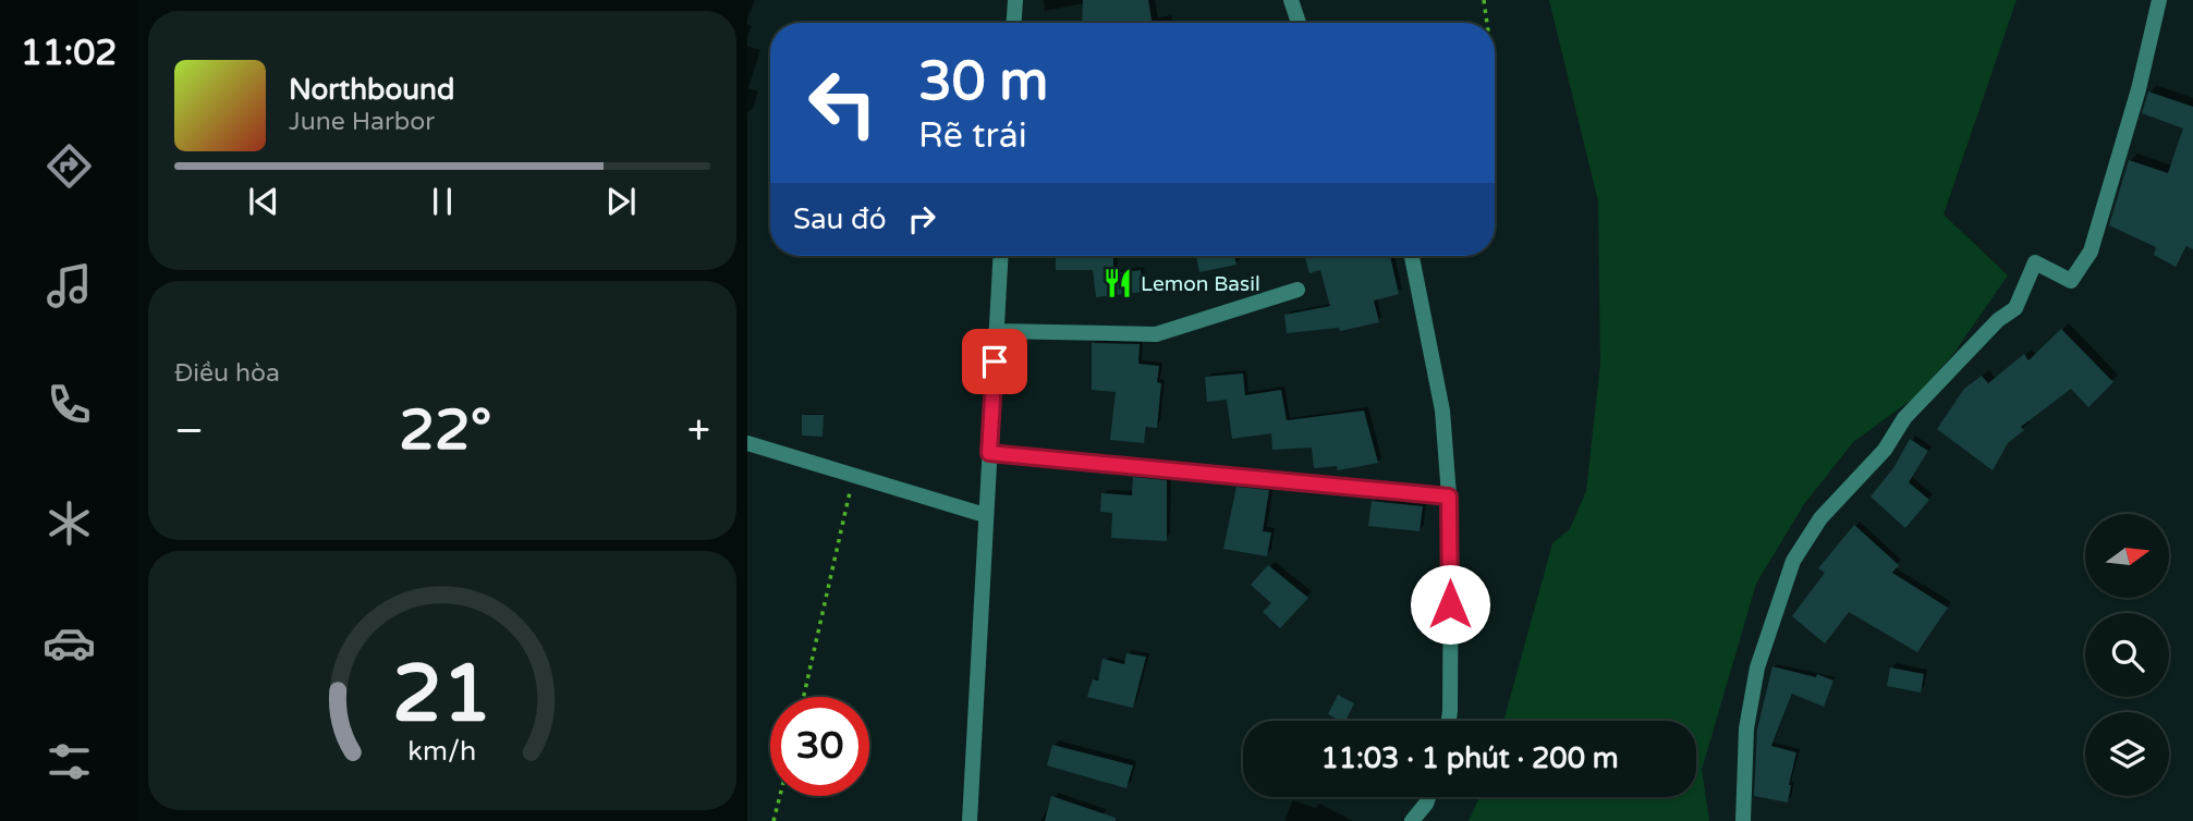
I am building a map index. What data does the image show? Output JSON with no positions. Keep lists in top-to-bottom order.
{
  "places": {
    "restaurant": ["Lemon Basil"]
  },
  "north": "right",
  "page": {
    "tabs": "11:02",
    "turn": ["30 m", "Rẽ trái"],
    "song": ["Northbound", "June Harbor"],
    "then": "Sau đó",
    "tile": "Điều hòa",
    "heat": ["−", "22°", "+"],
    "limit": "30",
    "trip": "11:03 · 1 phút · 200 m",
    "gauge": ["21", "km/h"]
  }
}
